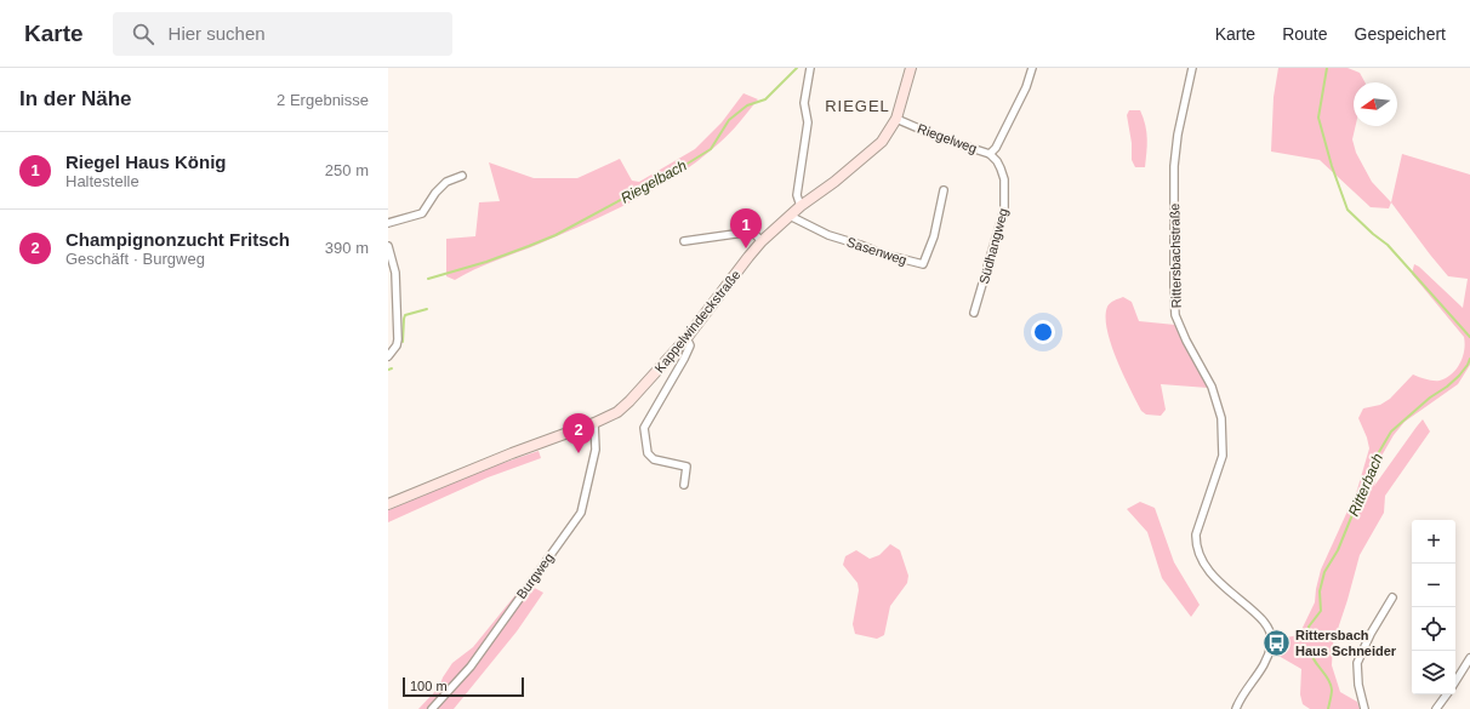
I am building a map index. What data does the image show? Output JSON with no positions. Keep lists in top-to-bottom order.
{
  "streets": {
    "street": [
      "Riegelweg",
      "Südhangweg",
      "Sasenweg",
      "Rittersbachstraße",
      "Kappelwindeckstraße",
      "Burgweg"
    ]
  },
  "crossings": [
    ["Riegelweg", "Südhangweg"],
    ["Riegelweg", "Kappelwindeckstraße"],
    ["Sasenweg", "Kappelwindeckstraße"],
    ["Kappelwindeckstraße", "Burgweg"]
  ],
  "districts": ["RIEGEL"],
  "water": ["Riegelbach", "Ritterbach"],
  "places": {
    "bus stop": ["Rittersbach Haus Schneider"]
  },
  "scale_bar": "100 m",
  "north": "left",
  "page": {
    "header": "Karte",
    "search": "Hier suchen",
    "nav": ["Karte", "Route", "Gespeichert"],
    "heading": ["In der Nähe", "2 Ergebnisse"],
    "list": [
      {
        "mark": "1",
        "name": "Riegel Haus König",
        "note": "Haltestelle",
        "value": "250 m"
      },
      {
        "mark": "2",
        "name": "Champignonzucht Fritsch",
        "note": "Geschäft · Burgweg",
        "value": "390 m"
      }
    ],
    "pins": ["1", "2"],
    "map_buttons": ["+", "−"],
    "scale": "100 m"
  }
}
